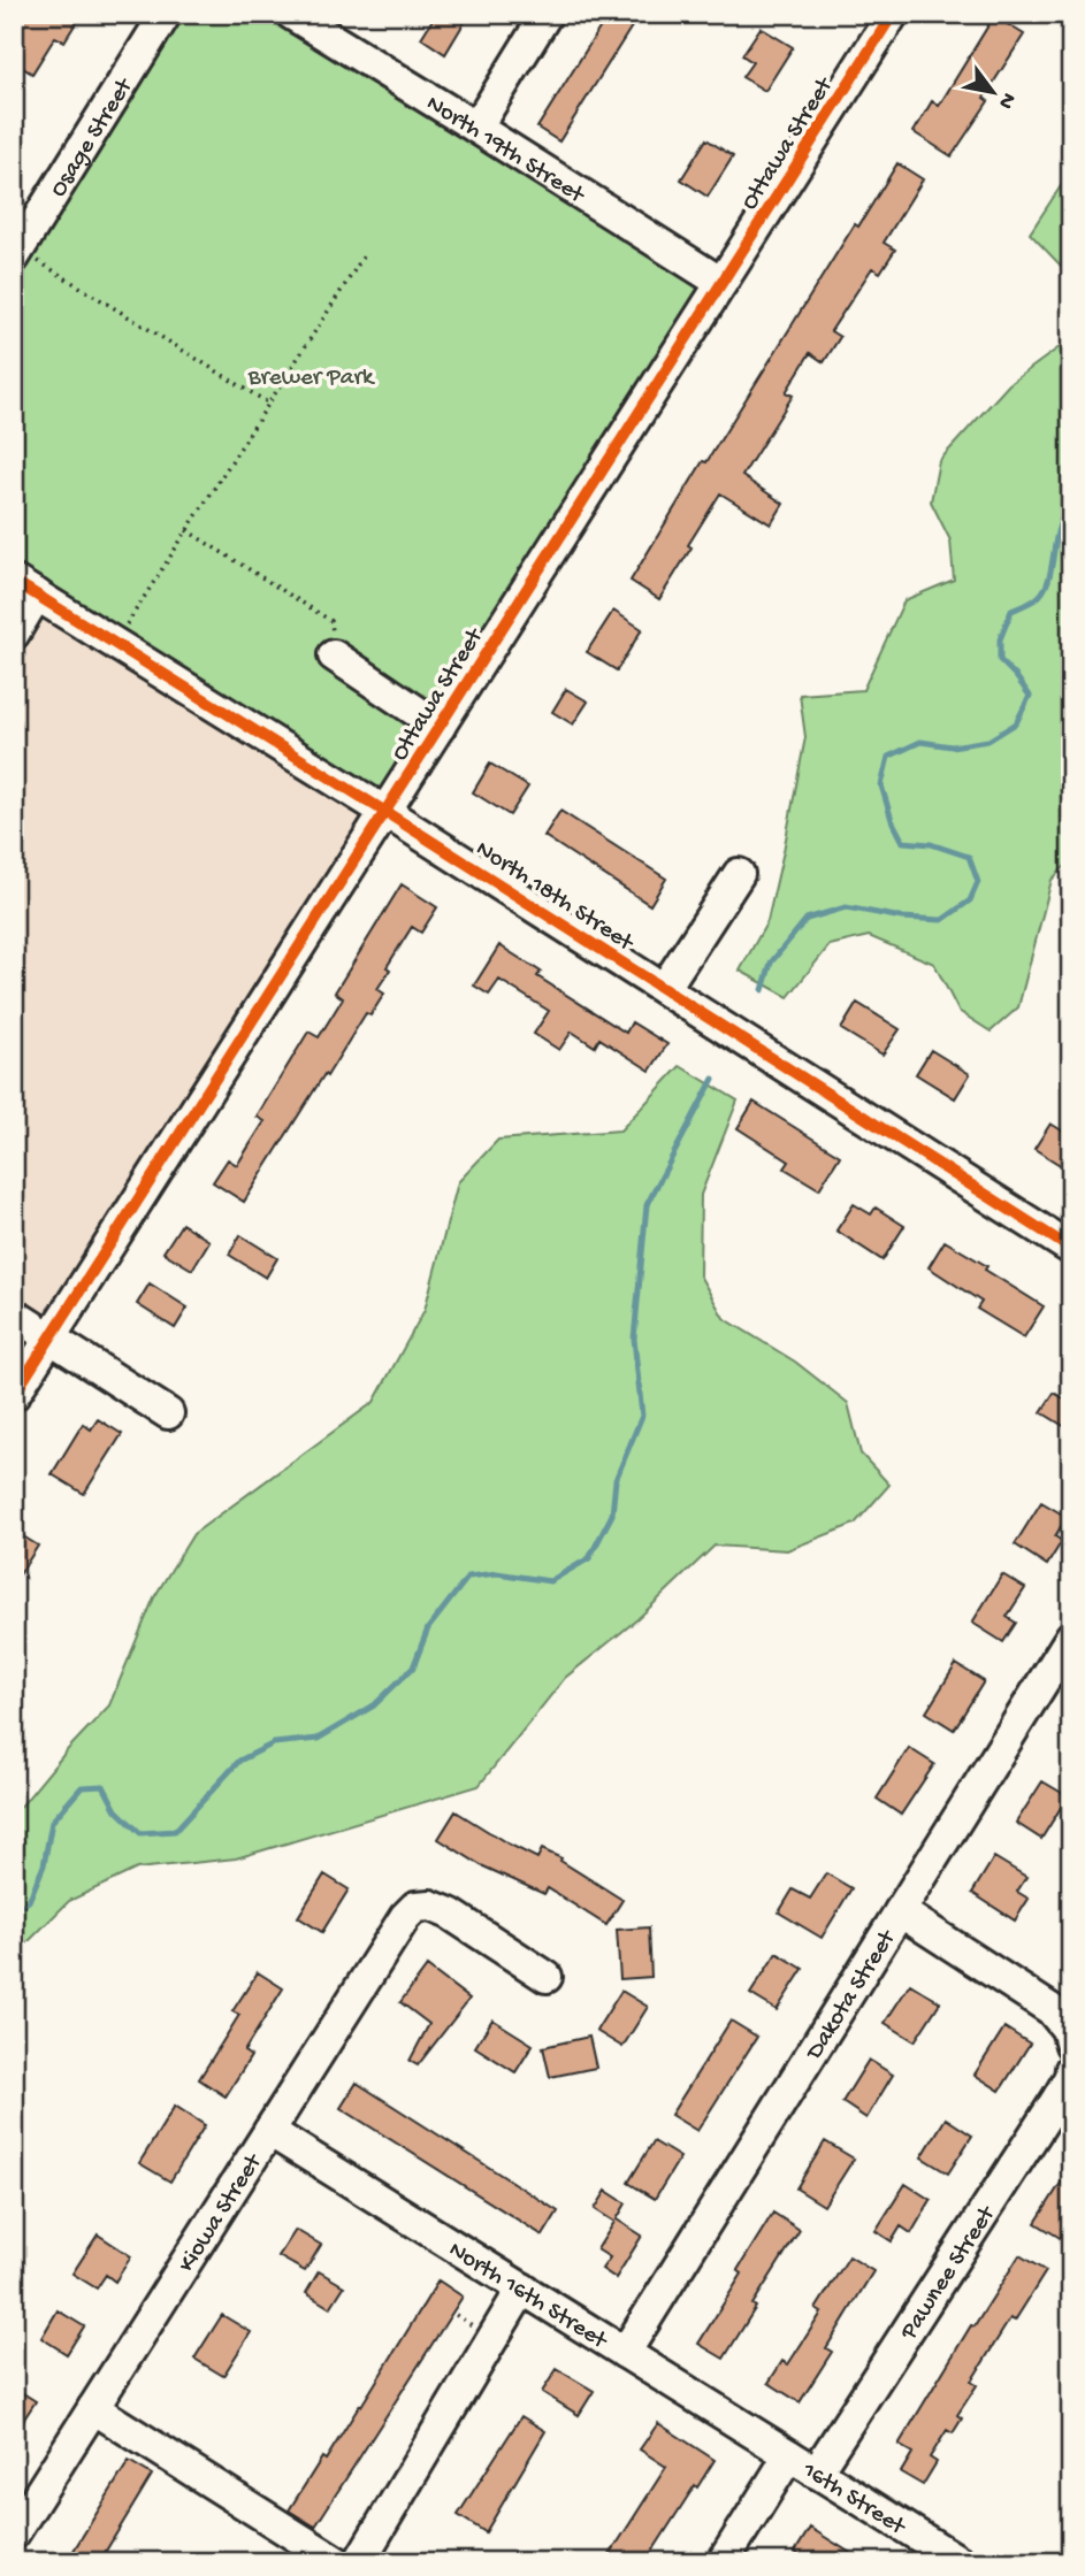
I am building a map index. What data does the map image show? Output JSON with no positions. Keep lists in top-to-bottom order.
{
  "streets": {
    "street": [
      "Osage Street",
      "Ottawa Street",
      "North 19th Street",
      "North 18th Street",
      "Dakota Street",
      "Kiowa Street",
      "Pawnee Street",
      "North 16th Street",
      "16th Street"
    ]
  },
  "crossings": [
    ["Ottawa Street", "North 19th Street"],
    ["Ottawa Street", "North 18th Street"],
    ["Dakota Street", "North 16th Street"],
    ["Kiowa Street", "North 16th Street"],
    ["Pawnee Street", "16th Street"],
    ["North 16th Street", "16th Street"]
  ],
  "parks": ["Brewer Park"],
  "north": "bottom right"
}
